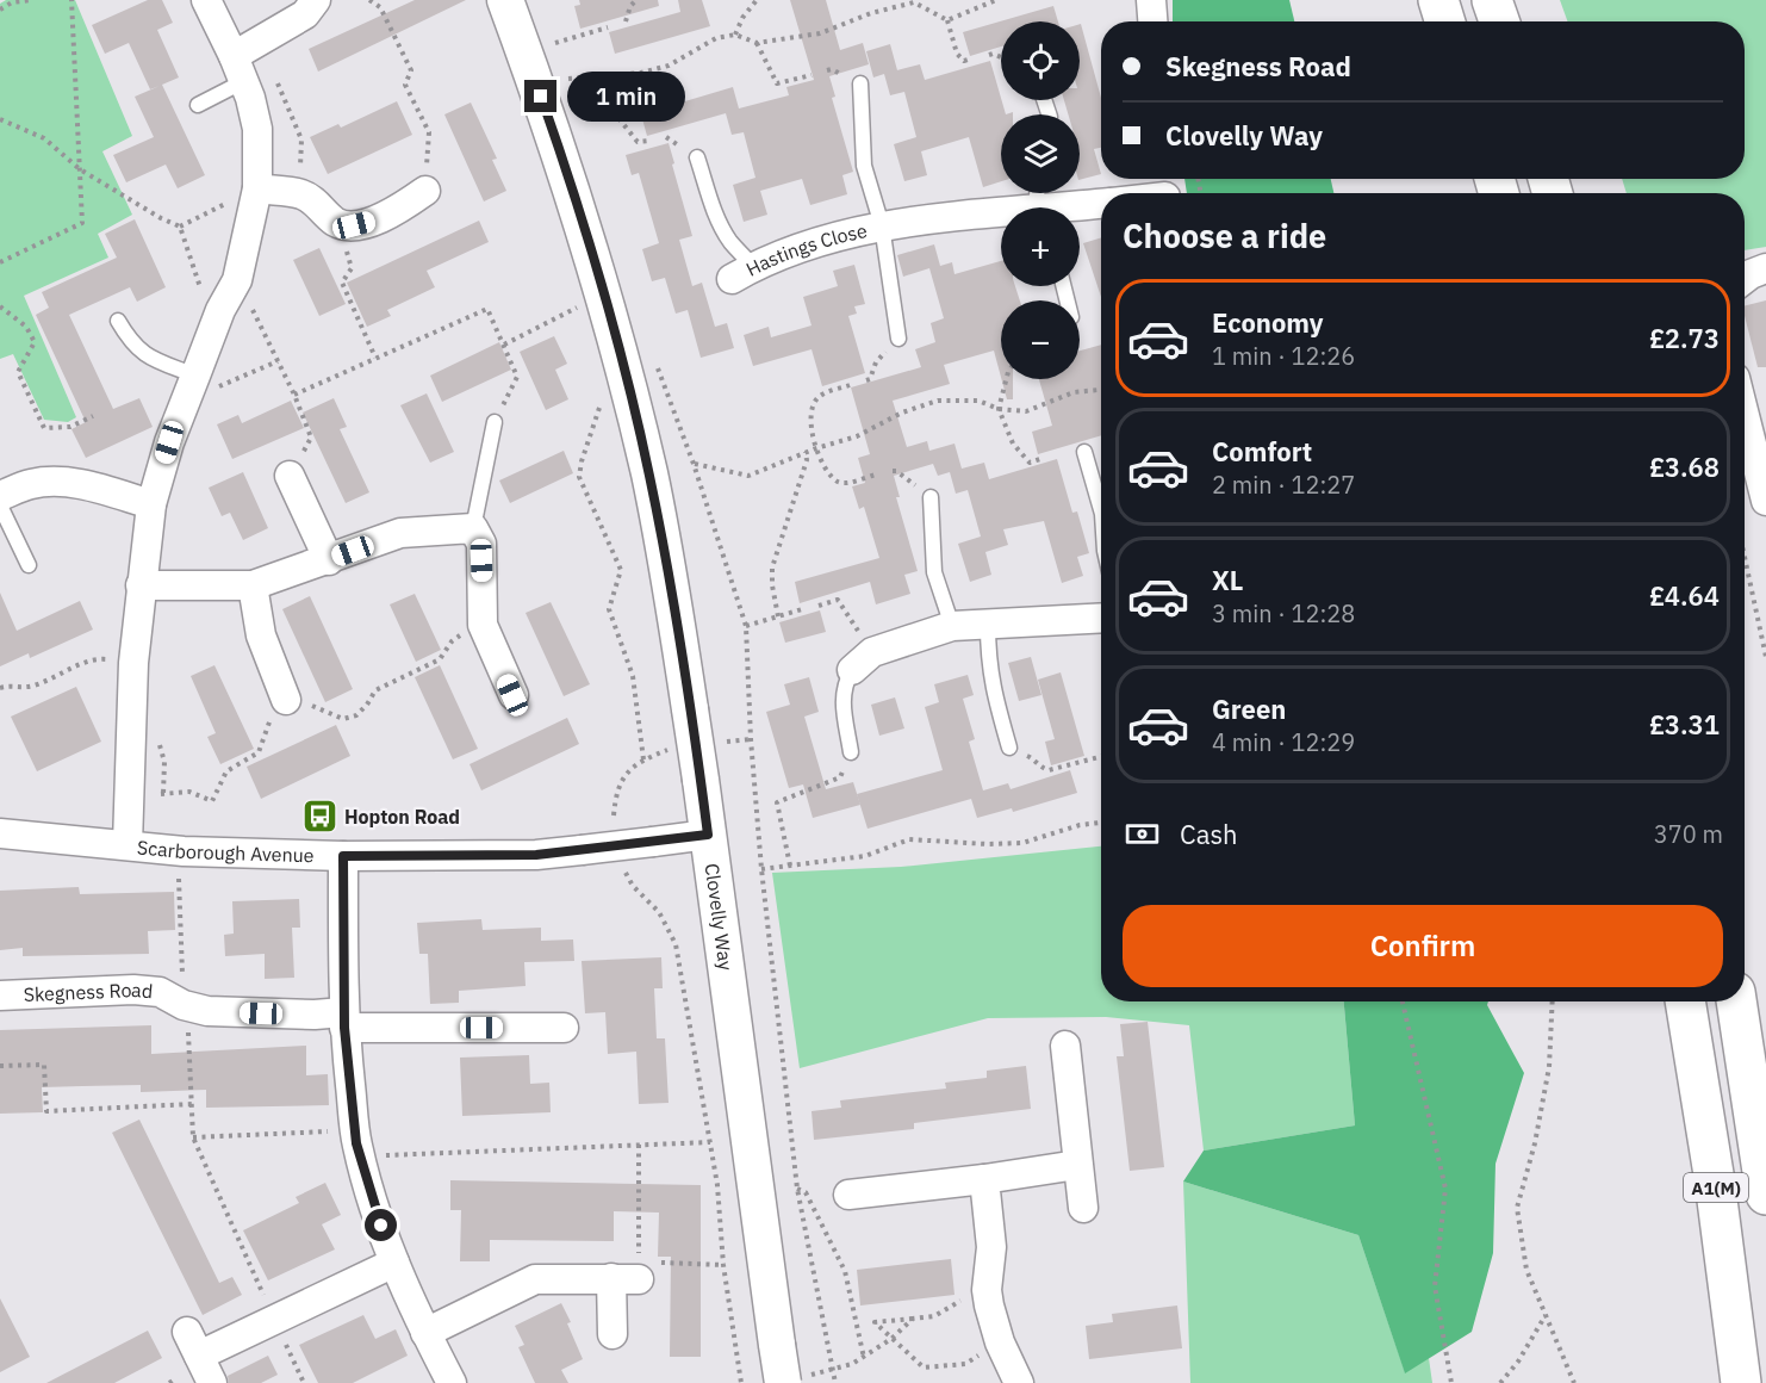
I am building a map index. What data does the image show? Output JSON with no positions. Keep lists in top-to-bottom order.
{
  "streets": {
    "highway": ["A1(M)"],
    "street": [
      "Hastings Close",
      "Scarborough Avenue",
      "Clovelly Way",
      "Skegness Road"
    ]
  },
  "crossings": [
    ["Scarborough Avenue", "Clovelly Way"]
  ],
  "places": {
    "bus stop": ["Hopton Road"]
  },
  "page": {
    "map_buttons": ["+", "−"],
    "banner": ["Skegness Road", "Clovelly Way"],
    "bubble": "1 min",
    "heading": "Choose a ride",
    "list": [
      {
        "name": "Economy",
        "note": "1 min · 12:26",
        "value": "£2.73"
      },
      {
        "name": "Comfort",
        "note": "2 min · 12:27",
        "value": "£3.68"
      },
      {
        "name": "XL",
        "note": "3 min · 12:28",
        "value": "£4.64"
      },
      {
        "name": "Green",
        "note": "4 min · 12:29",
        "value": "£3.31"
      }
    ],
    "pay": ["Cash", "370 m"],
    "buttons": "Confirm"
  }
}
